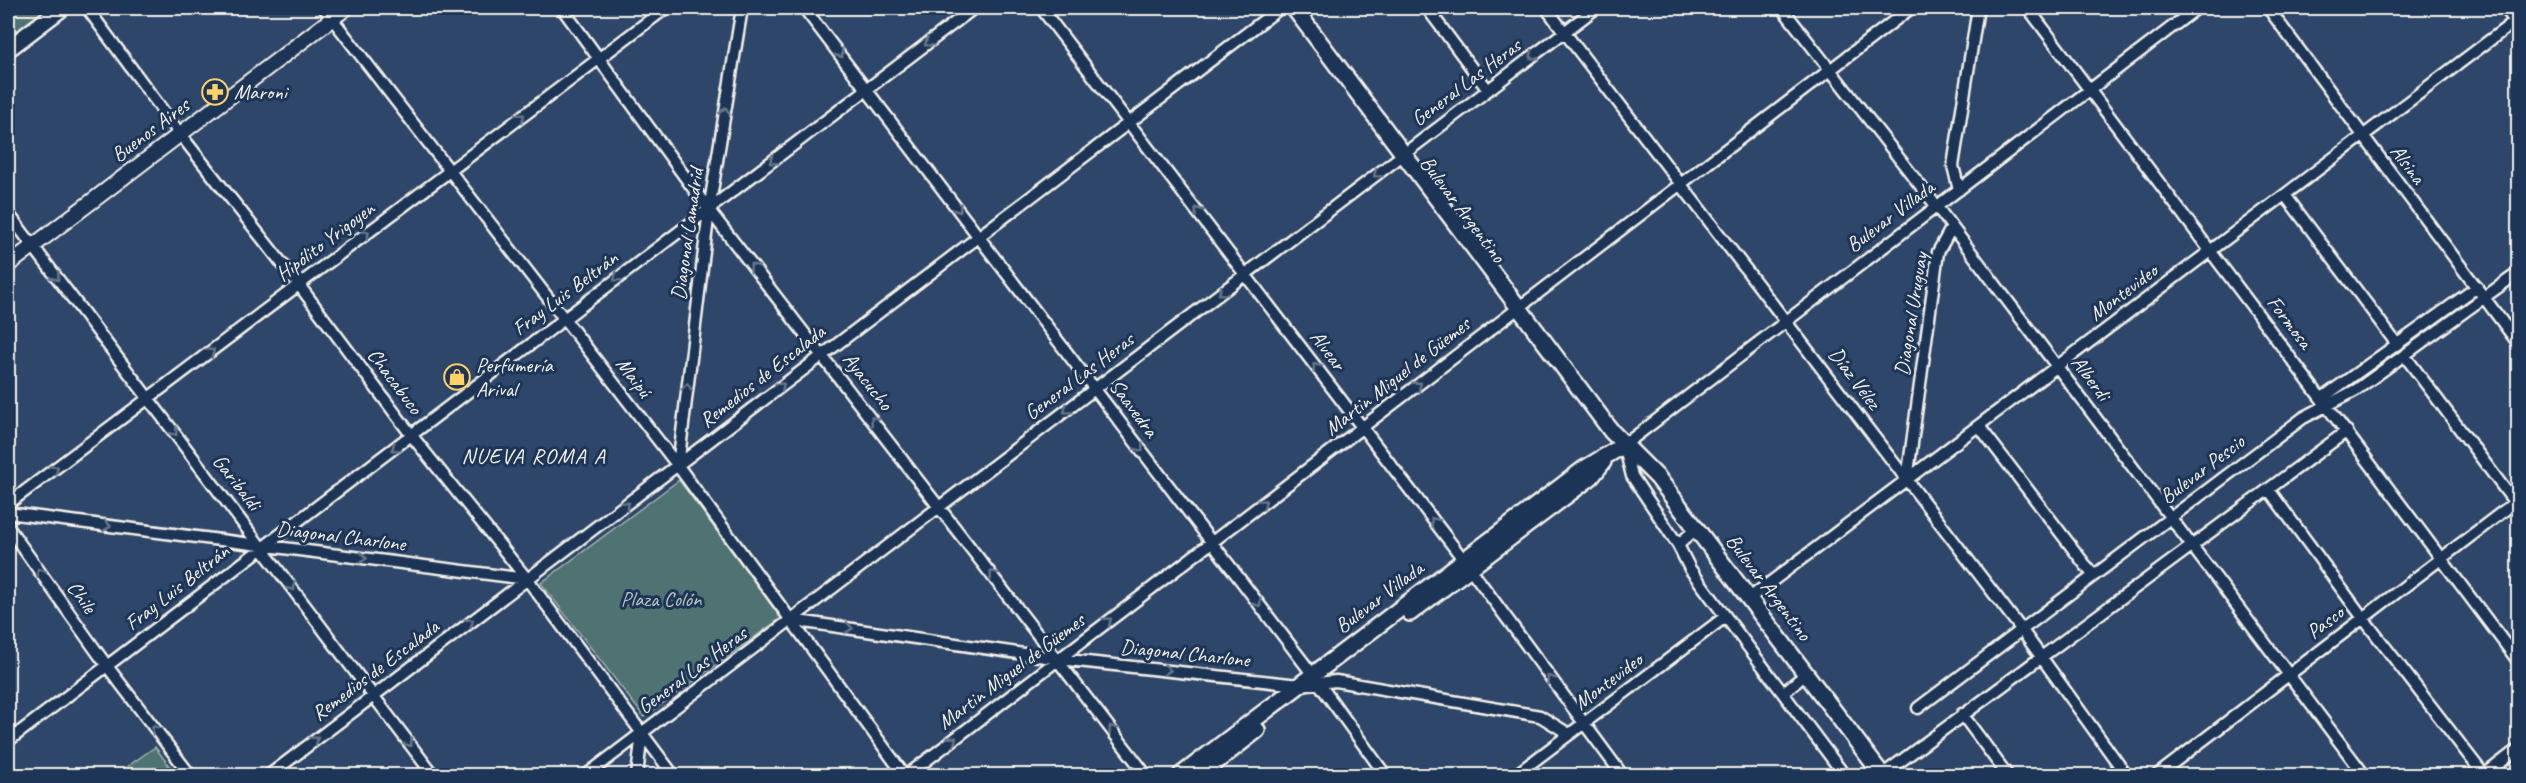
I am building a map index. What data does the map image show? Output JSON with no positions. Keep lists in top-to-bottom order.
{
  "streets": {
    "main road": ["Bulevar Argentino", "Bulevar Villada"],
    "street": [
      "General Las Heras",
      "Buenos Aires",
      "Alsina",
      "Diagonal Lamadrid",
      "Hipólito Yrigoyen",
      "Montevideo",
      "Fray Luis Beltrán",
      "Diagonal Uruguay",
      "Formosa",
      "Alvear",
      "Remedios de Escalada",
      "Martin Miguel de Güemes",
      "Maipú",
      "Díaz Vélez",
      "Alberdi",
      "Chacabuco",
      "Ayacucho",
      "Saavedra",
      "Bulevar Pescio",
      "Garibaldi",
      "Diagonal Charlone",
      "Chile",
      "Pasco"
    ]
  },
  "crossings": [
    ["General Las Heras", "Bulevar Argentino"],
    ["General Las Heras", "Alvear"],
    ["General Las Heras", "Maipú"],
    ["General Las Heras", "Díaz Vélez"],
    ["General Las Heras", "Chacabuco"],
    ["General Las Heras", "Ayacucho"],
    ["General Las Heras", "Saavedra"],
    ["General Las Heras", "Diagonal Charlone"],
    ["Buenos Aires", "Maipú"],
    ["Buenos Aires", "Chacabuco"],
    ["Buenos Aires", "Garibaldi"],
    ["Alsina", "Montevideo"],
    ["Alsina", "Bulevar Pescio"],
    ["Bulevar Argentino", "Bulevar Villada"],
    ["Bulevar Argentino", "Montevideo"],
    ["Bulevar Argentino", "Remedios de Escalada"],
    ["Bulevar Argentino", "Martin Miguel de Güemes"],
    ["Bulevar Villada", "Formosa"],
    ["Bulevar Villada", "Alvear"],
    ["Bulevar Villada", "Díaz Vélez"],
    ["Bulevar Villada", "Alberdi"],
    ["Bulevar Villada", "Saavedra"],
    ["Bulevar Villada", "Diagonal Charlone"],
    ["Diagonal Lamadrid", "Fray Luis Beltrán"],
    ["Diagonal Lamadrid", "Remedios de Escalada"],
    ["Diagonal Lamadrid", "Maipú"],
    ["Diagonal Lamadrid", "Ayacucho"],
    ["Hipólito Yrigoyen", "Maipú"],
    ["Hipólito Yrigoyen", "Chacabuco"],
    ["Hipólito Yrigoyen", "Ayacucho"],
    ["Hipólito Yrigoyen", "Garibaldi"],
    ["Montevideo", "Diagonal Uruguay"],
    ["Montevideo", "Formosa"],
    ["Montevideo", "Alvear"],
    ["Montevideo", "Díaz Vélez"],
    ["Montevideo", "Alberdi"],
    ["Fray Luis Beltrán", "Maipú"],
    ["Fray Luis Beltrán", "Chacabuco"],
    ["Fray Luis Beltrán", "Ayacucho"],
    ["Fray Luis Beltrán", "Saavedra"],
    ["Fray Luis Beltrán", "Garibaldi"],
    ["Fray Luis Beltrán", "Diagonal Charlone"],
    ["Fray Luis Beltrán", "Chile"],
    ["Diagonal Uruguay", "Díaz Vélez"],
    ["Diagonal Uruguay", "Alberdi"],
    ["Formosa", "Bulevar Pescio"],
    ["Formosa", "Pasco"],
    ["Alvear", "Remedios de Escalada"],
    ["Alvear", "Martin Miguel de Güemes"],
    ["Remedios de Escalada", "Maipú"],
    ["Remedios de Escalada", "Chacabuco"],
    ["Remedios de Escalada", "Ayacucho"],
    ["Remedios de Escalada", "Saavedra"],
    ["Remedios de Escalada", "Garibaldi"],
    ["Remedios de Escalada", "Diagonal Charlone"],
    ["Martin Miguel de Güemes", "Maipú"],
    ["Martin Miguel de Güemes", "Díaz Vélez"],
    ["Martin Miguel de Güemes", "Alberdi"],
    ["Martin Miguel de Güemes", "Ayacucho"],
    ["Martin Miguel de Güemes", "Saavedra"],
    ["Martin Miguel de Güemes", "Diagonal Charlone"],
    ["Maipú", "Diagonal Charlone"],
    ["Díaz Vélez", "Bulevar Pescio"],
    ["Alberdi", "Bulevar Pescio"],
    ["Alberdi", "Pasco"],
    ["Chacabuco", "Diagonal Charlone"],
    ["Ayacucho", "Diagonal Charlone"],
    ["Garibaldi", "Diagonal Charlone"]
  ],
  "one_way": [
    "General Las Heras",
    "Diagonal Lamadrid",
    "Hipólito Yrigoyen",
    "Fray Luis Beltrán",
    "Alvear",
    "Remedios de Escalada",
    "Martin Miguel de Güemes",
    "Ayacucho",
    "Saavedra",
    "Garibaldi",
    "Diagonal Charlone",
    "Chile"
  ],
  "districts": ["NUEVA ROMA A"],
  "parks": ["Plaza Colón"],
  "places": {
    "pharmacy": ["Maroni"],
    "shop": ["Perfumería Arival"]
  }
}
